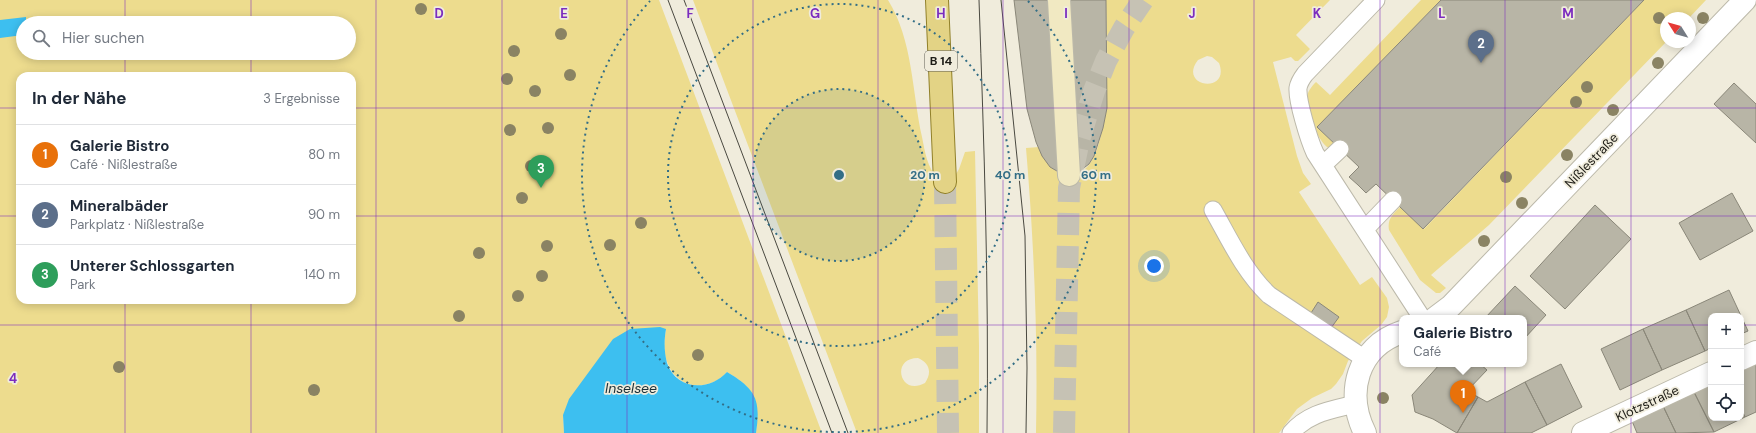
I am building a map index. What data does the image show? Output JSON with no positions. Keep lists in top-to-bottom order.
{
  "streets": {
    "main road": ["B 14"],
    "street": ["Nißlestraße", "Klotzstraße"]
  },
  "water": ["Inselsee"],
  "north": "top left",
  "page": {
    "search": "Hier suchen",
    "pins": ["2", "3", "1"],
    "heading": ["In der Nähe", "3 Ergebnisse"],
    "list": [
      {
        "mark": "1",
        "name": "Galerie Bistro",
        "note": "Café · Nißlestraße",
        "value": "80 m"
      },
      {
        "mark": "2",
        "name": "Mineralbäder",
        "note": "Parkplatz · Nißlestraße",
        "value": "90 m"
      },
      {
        "mark": "3",
        "name": "Unterer Schlossgarten",
        "note": "Park",
        "value": "140 m"
      }
    ],
    "map_buttons": ["+", "−"],
    "popup": ["Galerie Bistro", "Café"]
  },
  "grid": {
    "columns": [
      "D",
      "E",
      "F",
      "G",
      "H",
      "I",
      "J",
      "K",
      "L",
      "M"
    ],
    "rows": ["4"]
  },
  "rings": ["20 m", "40 m", "60 m"]
}
